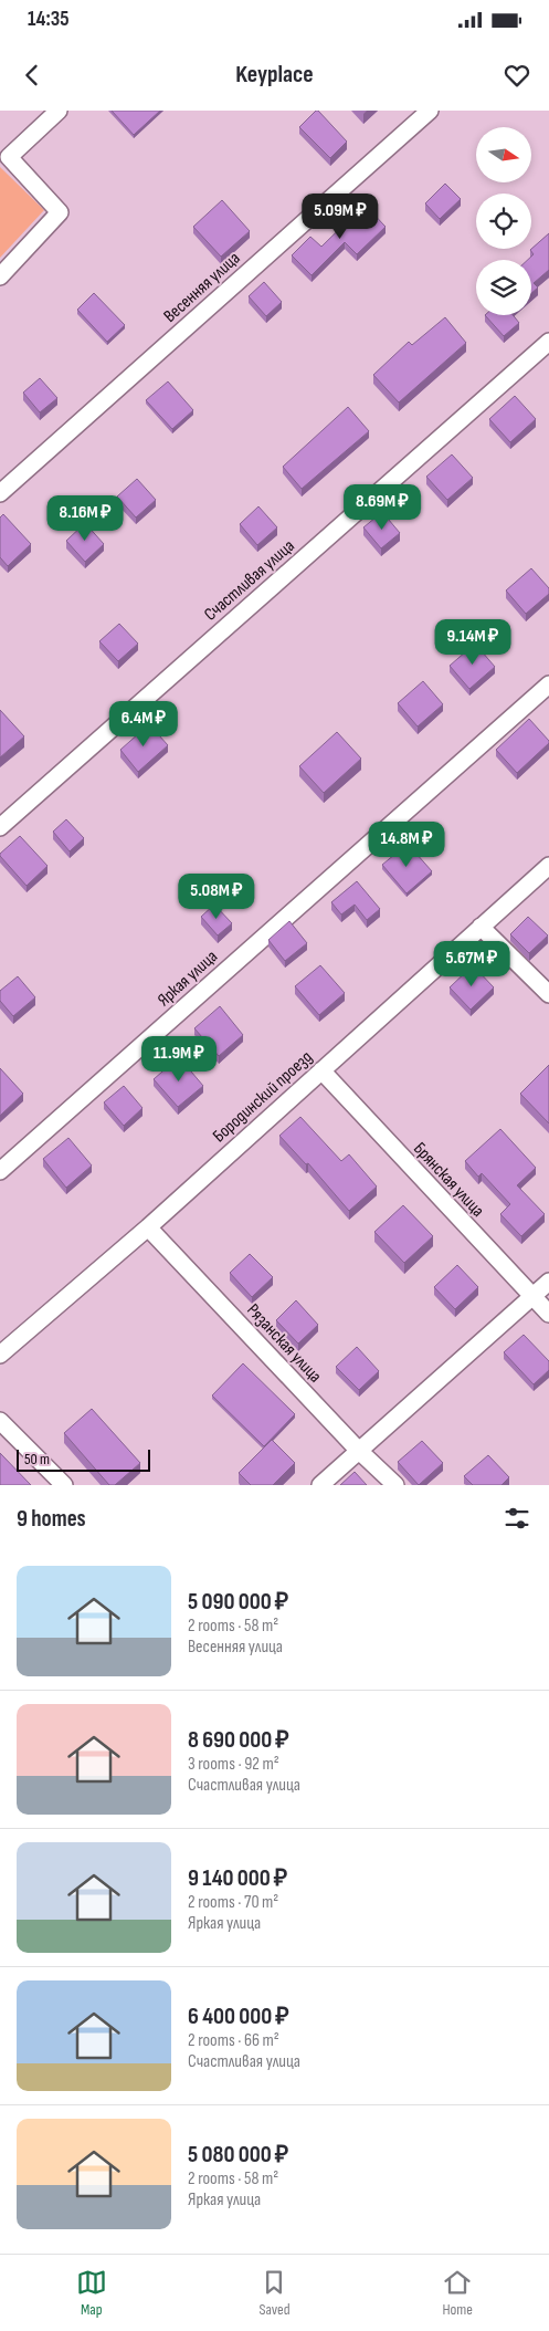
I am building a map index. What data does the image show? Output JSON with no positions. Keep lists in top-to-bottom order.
{
  "streets": {
    "street": [
      "Весенняя улица",
      "Счастливая улица",
      "Яркая улица",
      "Бородинский проезд",
      "Брянская улица",
      "Рязанская улица"
    ]
  },
  "crossings": [
    ["Бородинский проезд", "Брянская улица"],
    ["Бородинский проезд", "Рязанская улица"]
  ],
  "scale_bar": "50 m",
  "north": "right",
  "page": {
    "status": "14:35",
    "header": "Keyplace",
    "price": [
      "5.09M ₽",
      "8.69M ₽",
      "8.16M ₽",
      "9.14M ₽",
      "6.4M ₽",
      "14.8M ₽",
      "5.08M ₽",
      "5.67M ₽",
      "11.9M ₽"
    ],
    "scale": "50 m",
    "heading": "9 homes",
    "list": [
      {
        "name": "5 090 000 ₽",
        "note": "2 rooms · 58 m² · Весенняя улица"
      },
      {
        "name": "8 690 000 ₽",
        "note": "3 rooms · 92 m² · Счастливая улица"
      },
      {
        "name": "9 140 000 ₽",
        "note": "2 rooms · 70 m² · Яркая улица"
      },
      {
        "name": "6 400 000 ₽",
        "note": "2 rooms · 66 m² · Счастливая улица"
      },
      {
        "name": "5 080 000 ₽",
        "note": "2 rooms · 58 m² · Яркая улица"
      }
    ],
    "tabs": ["Map", "Saved", "Home"]
  }
}
